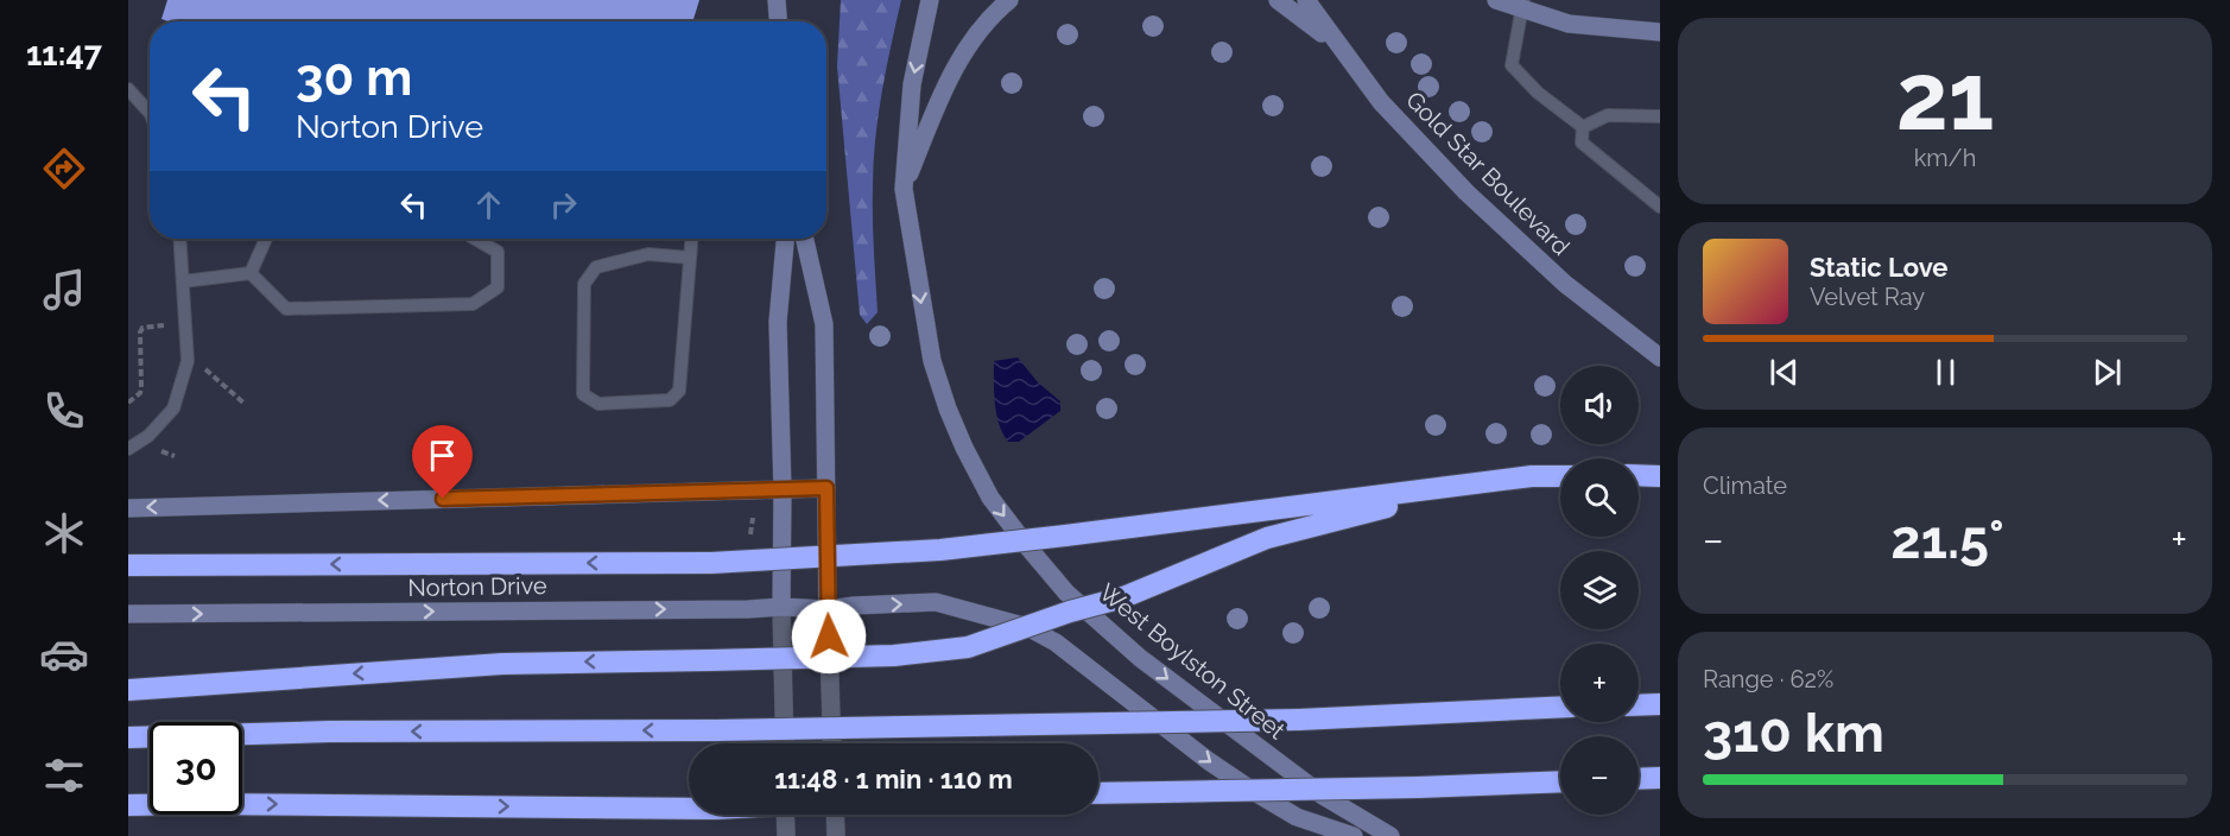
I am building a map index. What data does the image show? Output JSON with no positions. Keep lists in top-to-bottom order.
{
  "streets": {
    "main road": ["Gold Star Boulevard", "Norton Drive", "West Boylston Street"]
  },
  "one_way": ["West Boylston Street"],
  "page": {
    "tabs": "11:47",
    "tile": [
      ["21", "km/h"],
      "Climate",
      ["Range · 62%", "310 km"]
    ],
    "turn": ["30 m", "Norton Drive"],
    "song": ["Static Love", "Velvet Ray"],
    "map_buttons": ["+", "−"],
    "heat": ["−", "21.5°", "+"],
    "limit": "30",
    "trip": "11:48 · 1 min · 110 m"
  }
}
